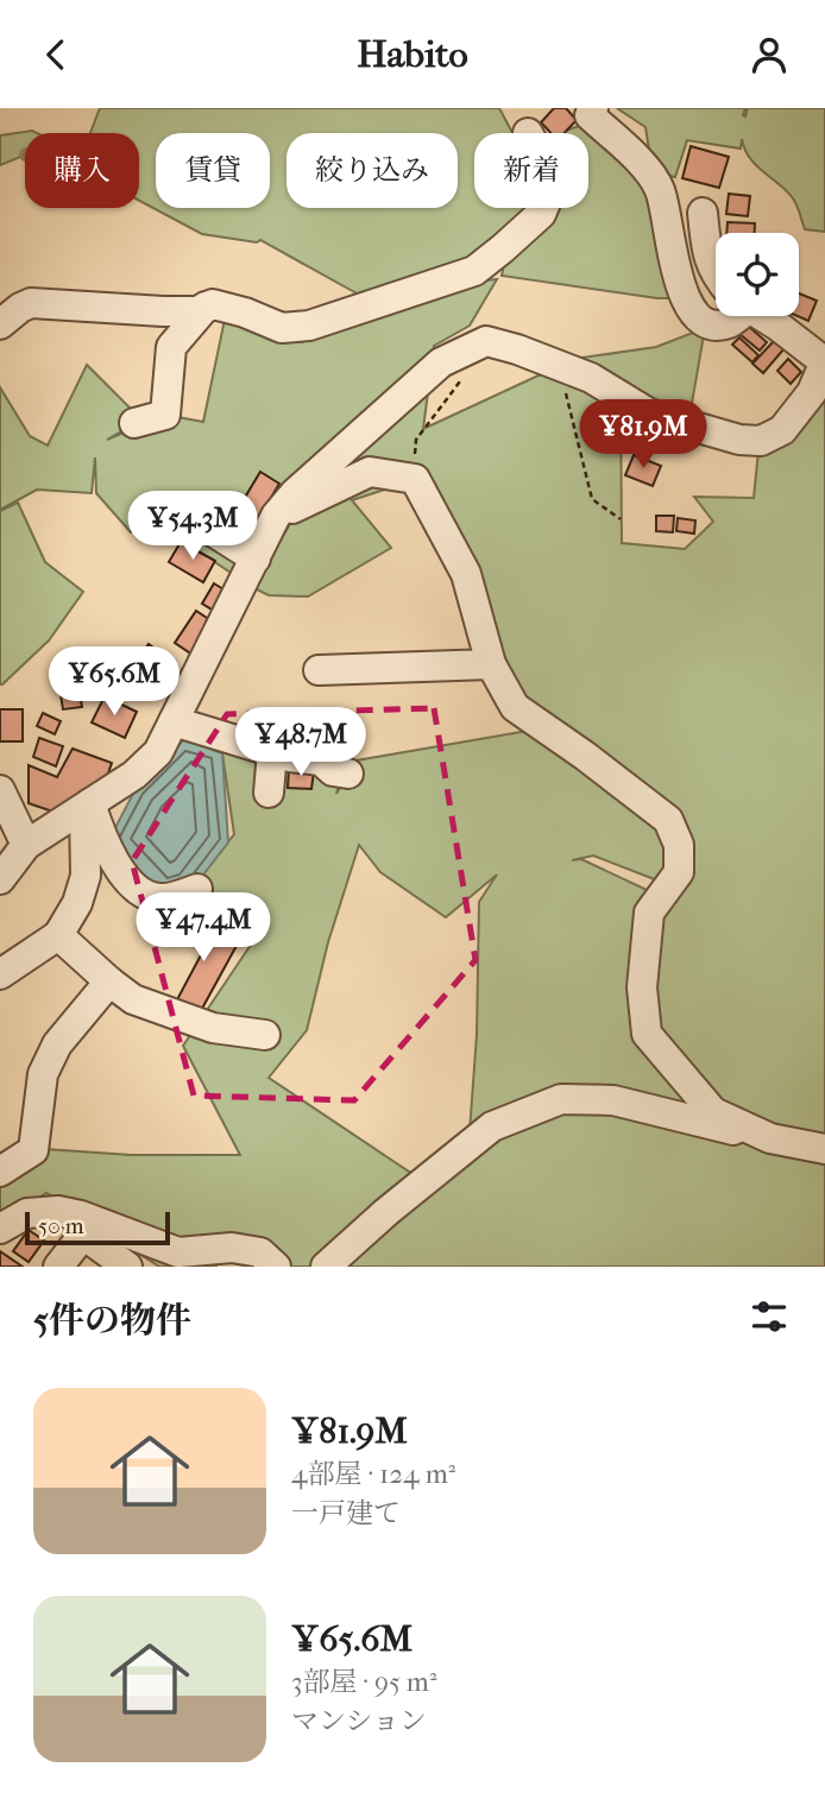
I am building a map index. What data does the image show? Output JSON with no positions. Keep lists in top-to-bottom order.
{
  "scale_bar": "50 m",
  "page": {
    "header": "Habito",
    "chip": [
      "購入",
      "賃貸",
      "絞り込み",
      "新着"
    ],
    "price": [
      "¥81.9M",
      "¥54.3M",
      "¥65.6M",
      "¥48.7M",
      "¥47.4M"
    ],
    "scale": "50 m",
    "heading": "5件の物件",
    "list": [
      {
        "name": "¥81.9M",
        "note": "4部屋 · 124 m² · 一戸建て"
      },
      {
        "name": "¥65.6M",
        "note": "3部屋 · 95 m² · マンション"
      }
    ]
  }
}
